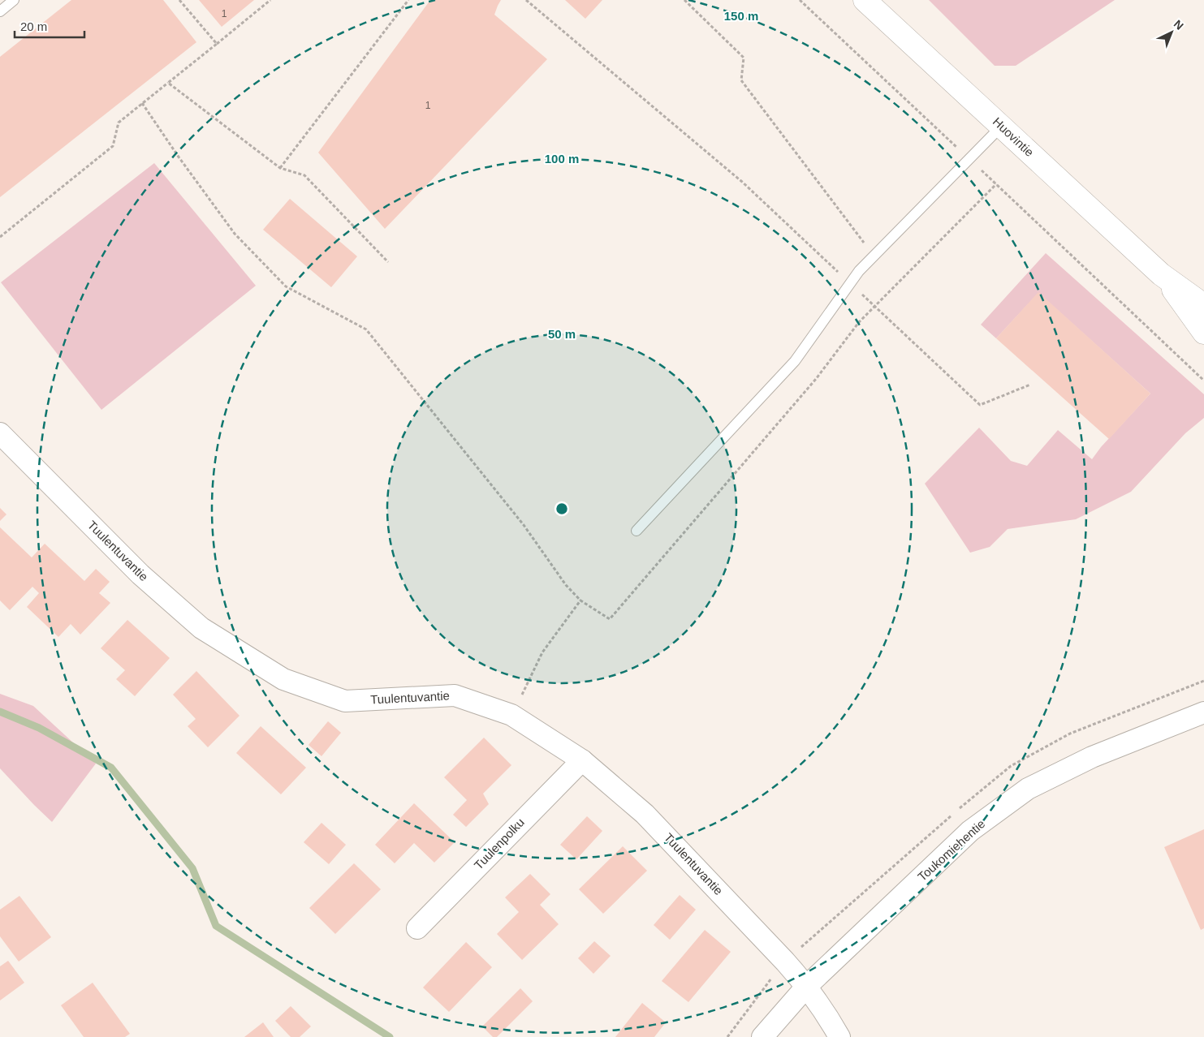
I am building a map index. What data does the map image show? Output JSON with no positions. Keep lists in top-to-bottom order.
{
  "streets": {
    "main road": ["Huovintie"],
    "street": ["Tuulentuvantie", "Tuulenpolku", "Toukomiehentie"]
  },
  "crossings": [
    ["Tuulentuvantie", "Tuulenpolku"],
    ["Tuulentuvantie", "Toukomiehentie"]
  ],
  "house_numbers": ["1", "1"],
  "scale_bar": "20 m",
  "north": "top right",
  "rings": ["150 m", "100 m", "50 m"]
}
